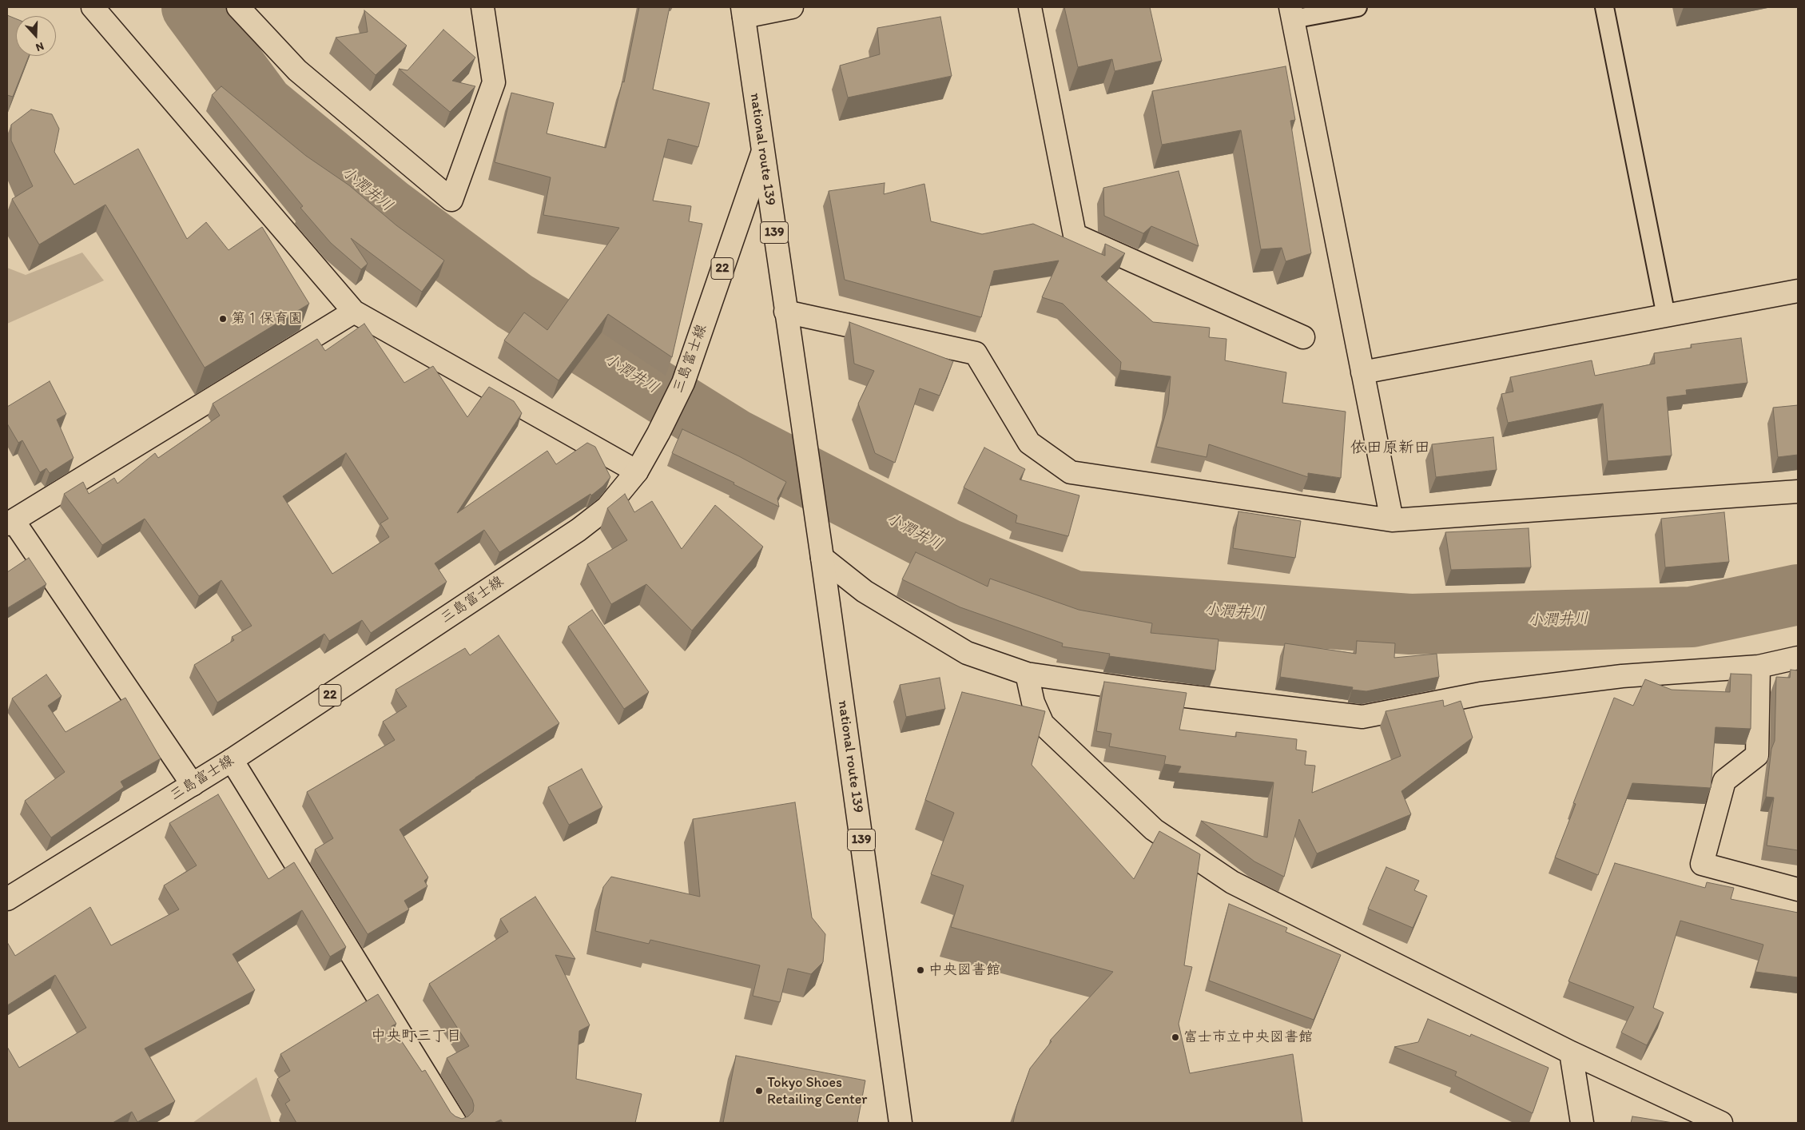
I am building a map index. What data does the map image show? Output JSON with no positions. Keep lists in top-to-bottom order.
{
  "streets": {
    "main road": [
      "national route 139",
      "139",
      "22",
      "三島富士線"
    ]
  },
  "crossings": [
    ["national route 139", "三島富士線"]
  ],
  "districts": ["依田原新田", "中央町三丁目"],
  "water": ["小潤井川"],
  "places": [
    "第１保育園",
    "中央図書館",
    "富士市立中央図書館",
    "Tokyo Shoes Retailing Center"
  ],
  "north": "bottom"
}
